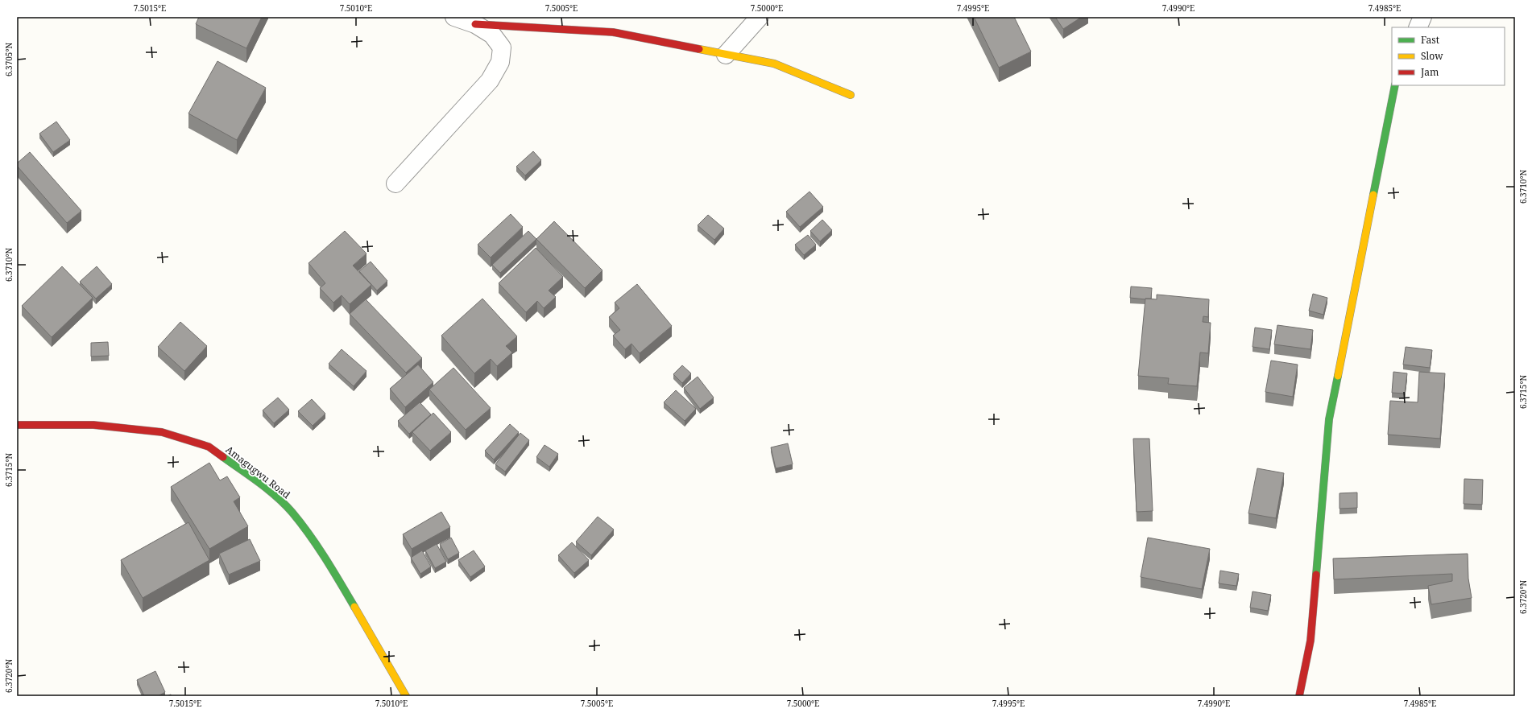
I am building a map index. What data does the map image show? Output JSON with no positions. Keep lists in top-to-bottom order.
{
  "streets": {
    "street": ["Amagugwu Road"]
  },
  "legend": ["Fast", "Slow", "Jam"],
  "coordinates": [
    "7.5015°E",
    "7.5010°E",
    "7.5005°E",
    "7.5000°E",
    "7.4995°E",
    "7.4990°E",
    "7.4985°E",
    "6.3705°N",
    "6.3710°N",
    "6.3715°N",
    "6.3720°N"
  ]
}
